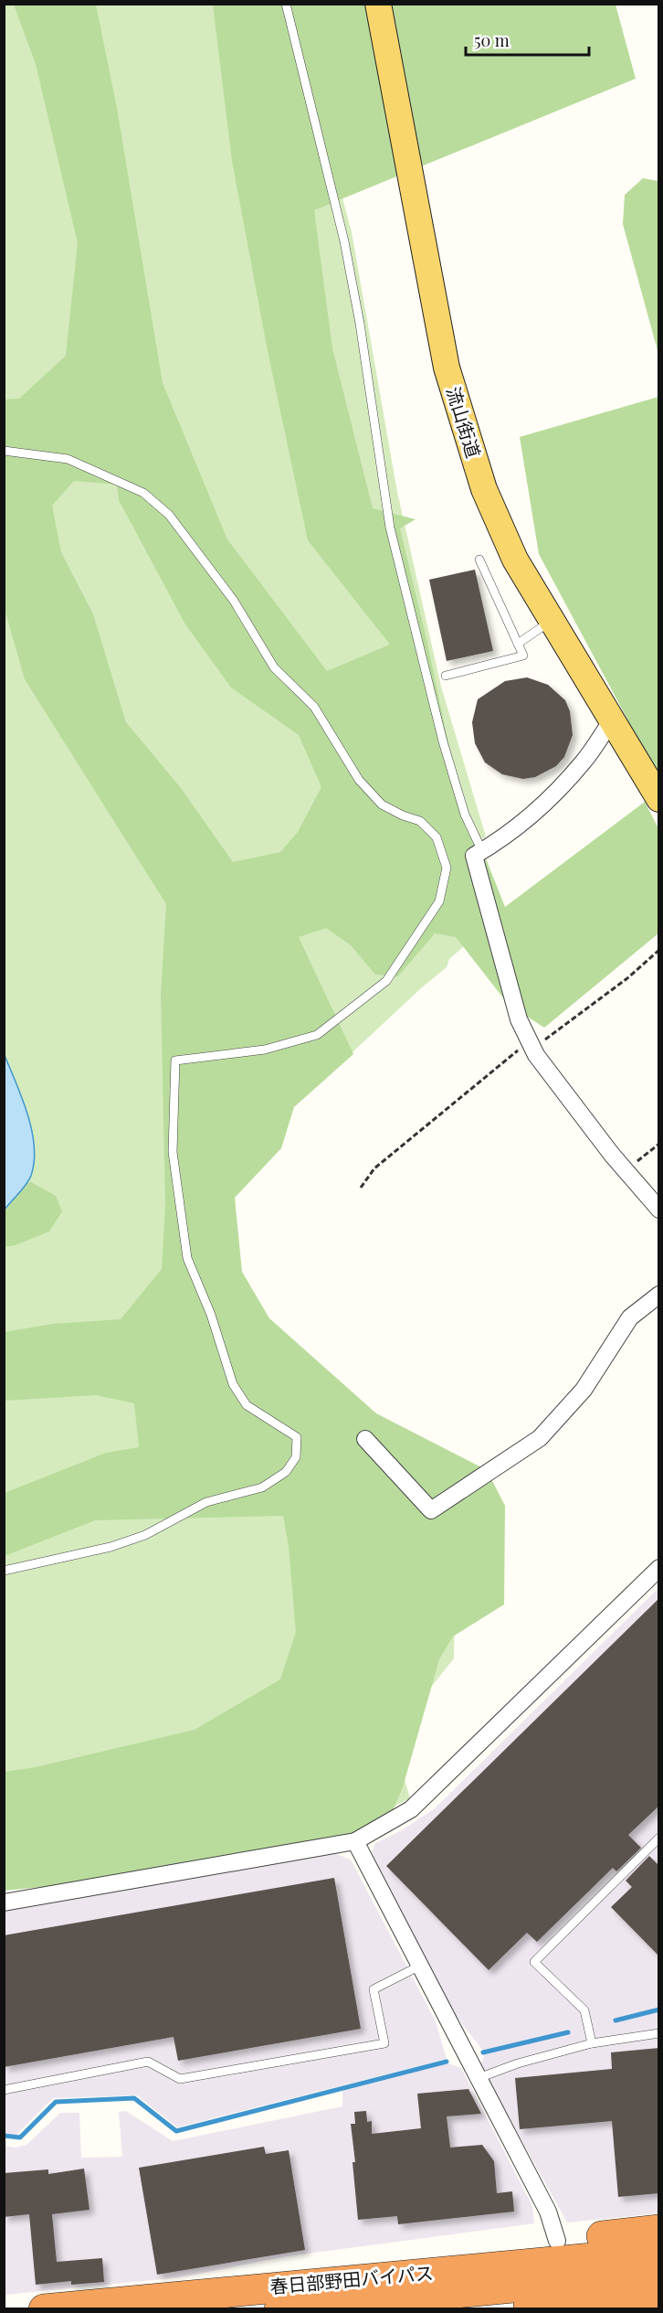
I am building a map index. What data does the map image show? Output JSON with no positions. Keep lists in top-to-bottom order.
{
  "streets": {
    "highway": ["春日部野田バイパス"],
    "main road": ["流山街道"]
  },
  "scale_bar": "50 m"
}
